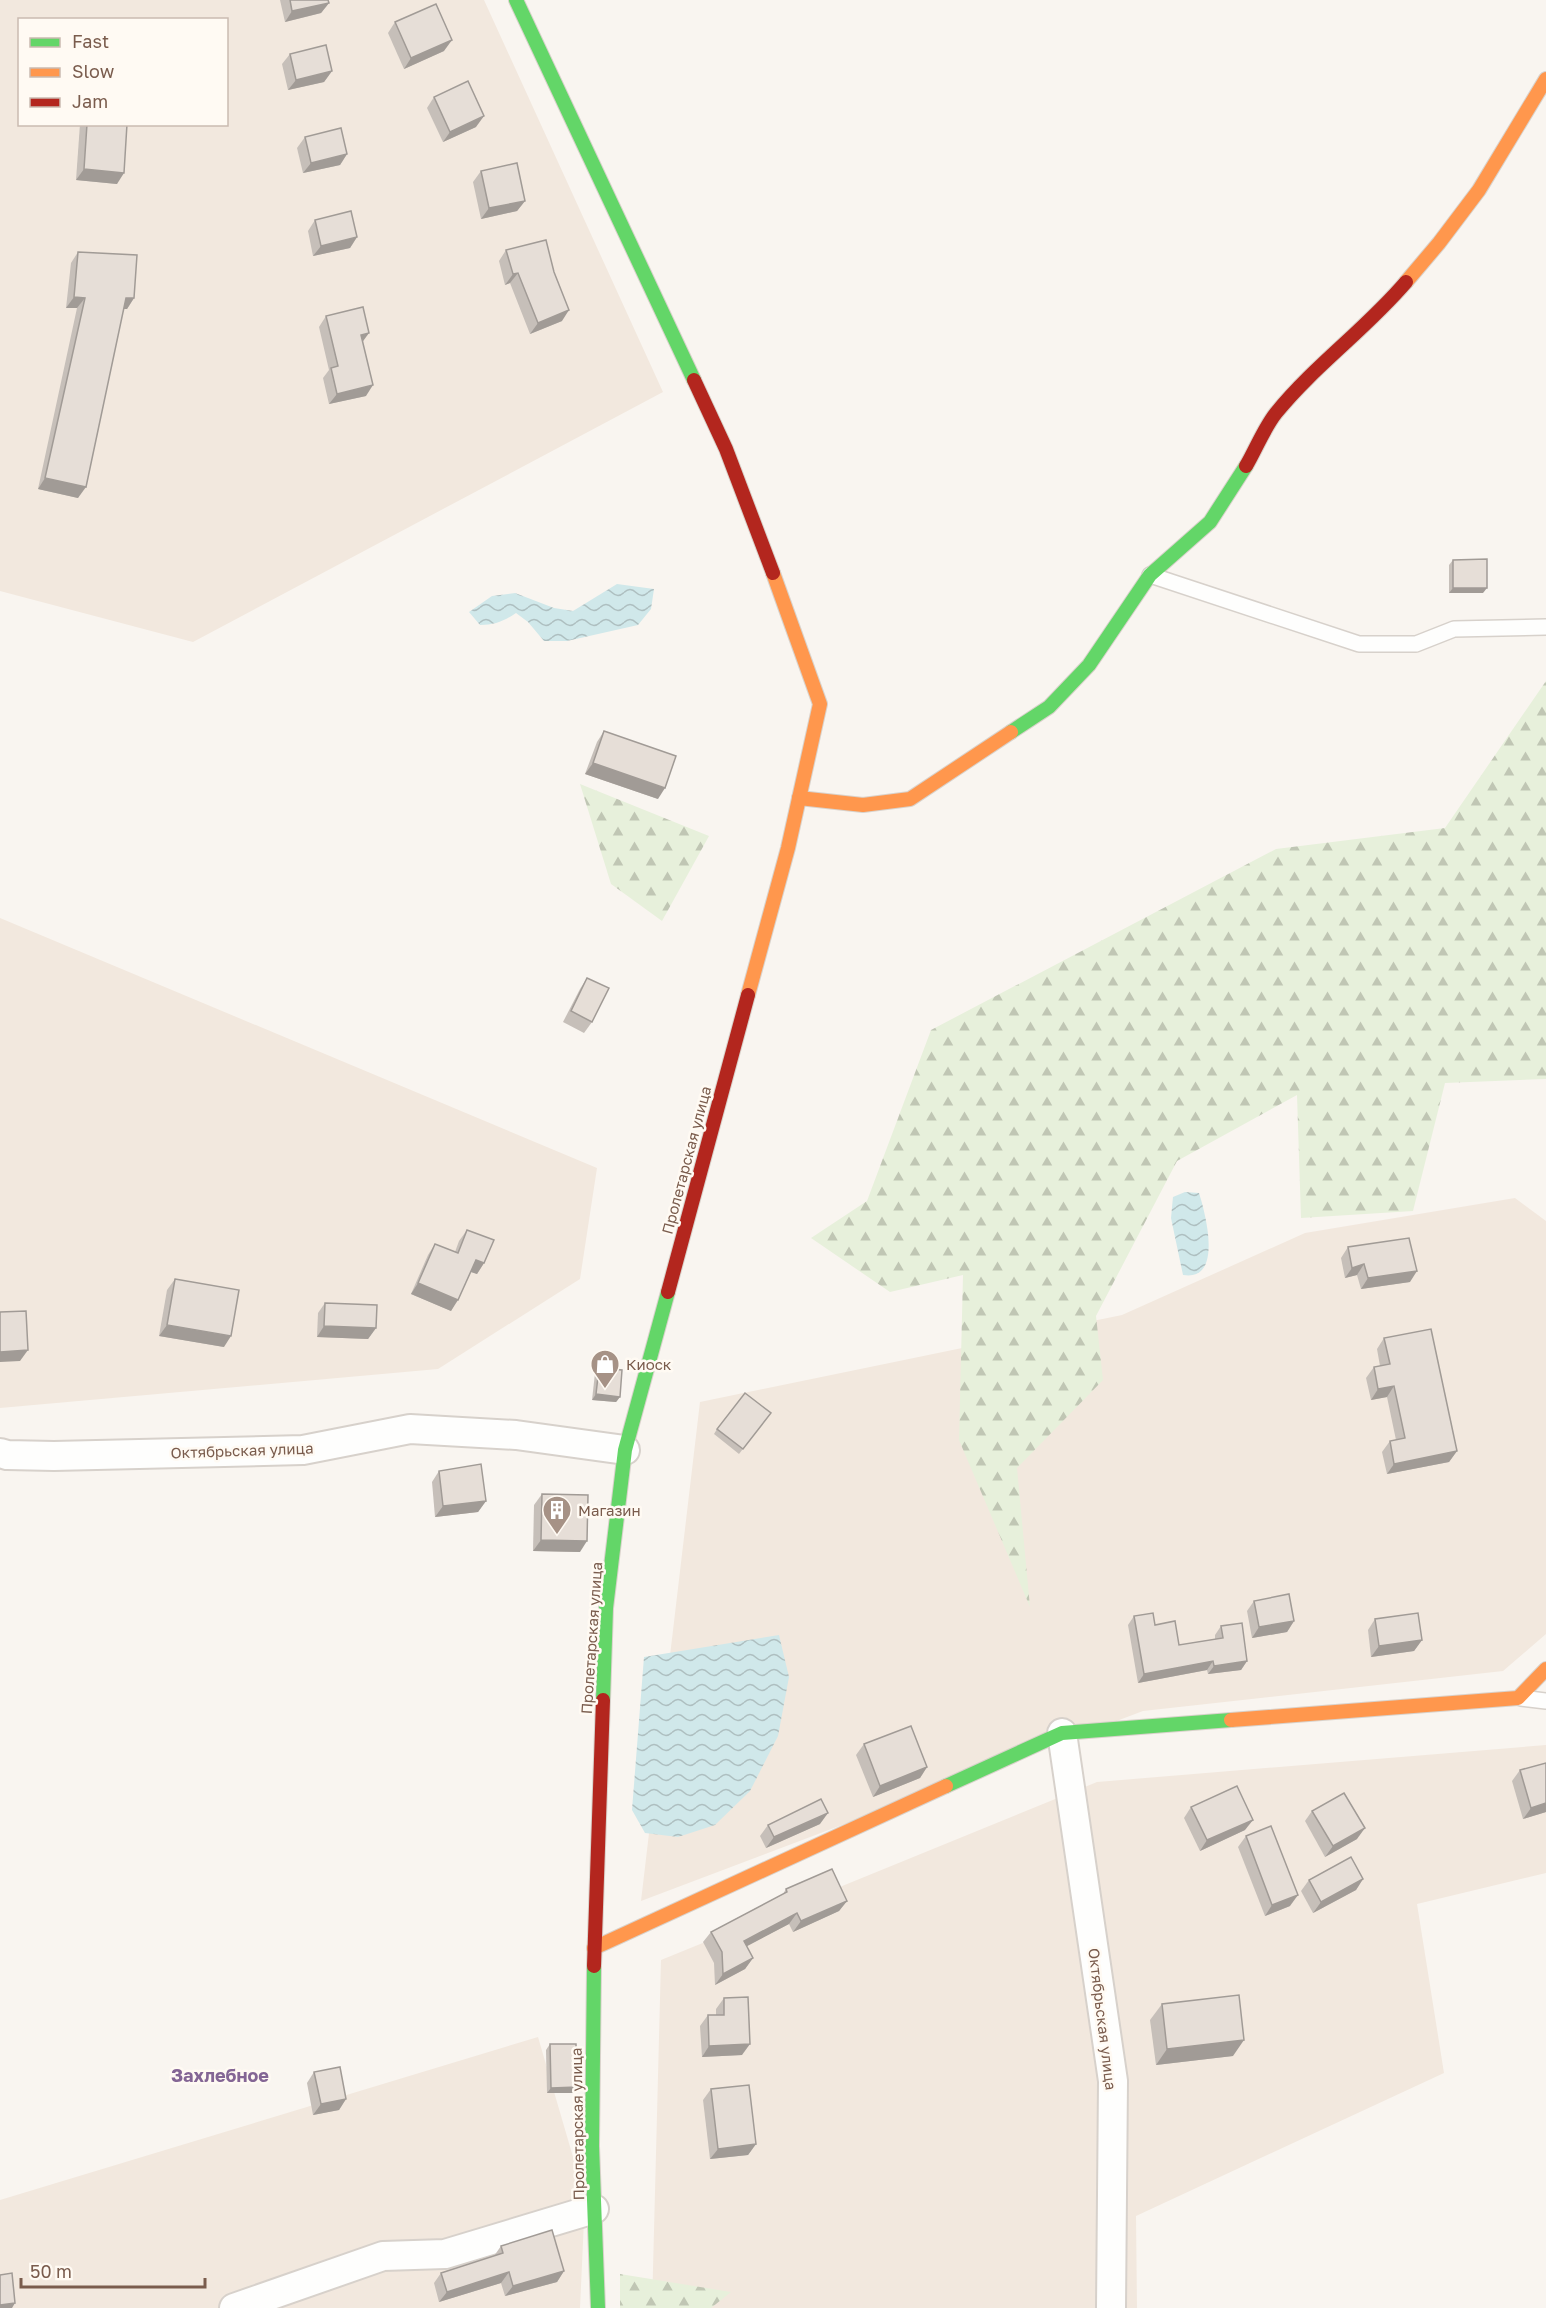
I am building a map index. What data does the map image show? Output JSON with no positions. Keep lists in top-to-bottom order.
{
  "streets": {
    "street": ["Пролетарская улица", "Октябрьская улица"]
  },
  "crossings": [
    ["Пролетарская улица", "Октябрьская улица"]
  ],
  "districts": ["Захлебное"],
  "places": {
    "shop": ["Киоск"],
    "building": ["Магазин"]
  },
  "legend": ["Fast", "Slow", "Jam"],
  "scale_bar": "50 m"
}
